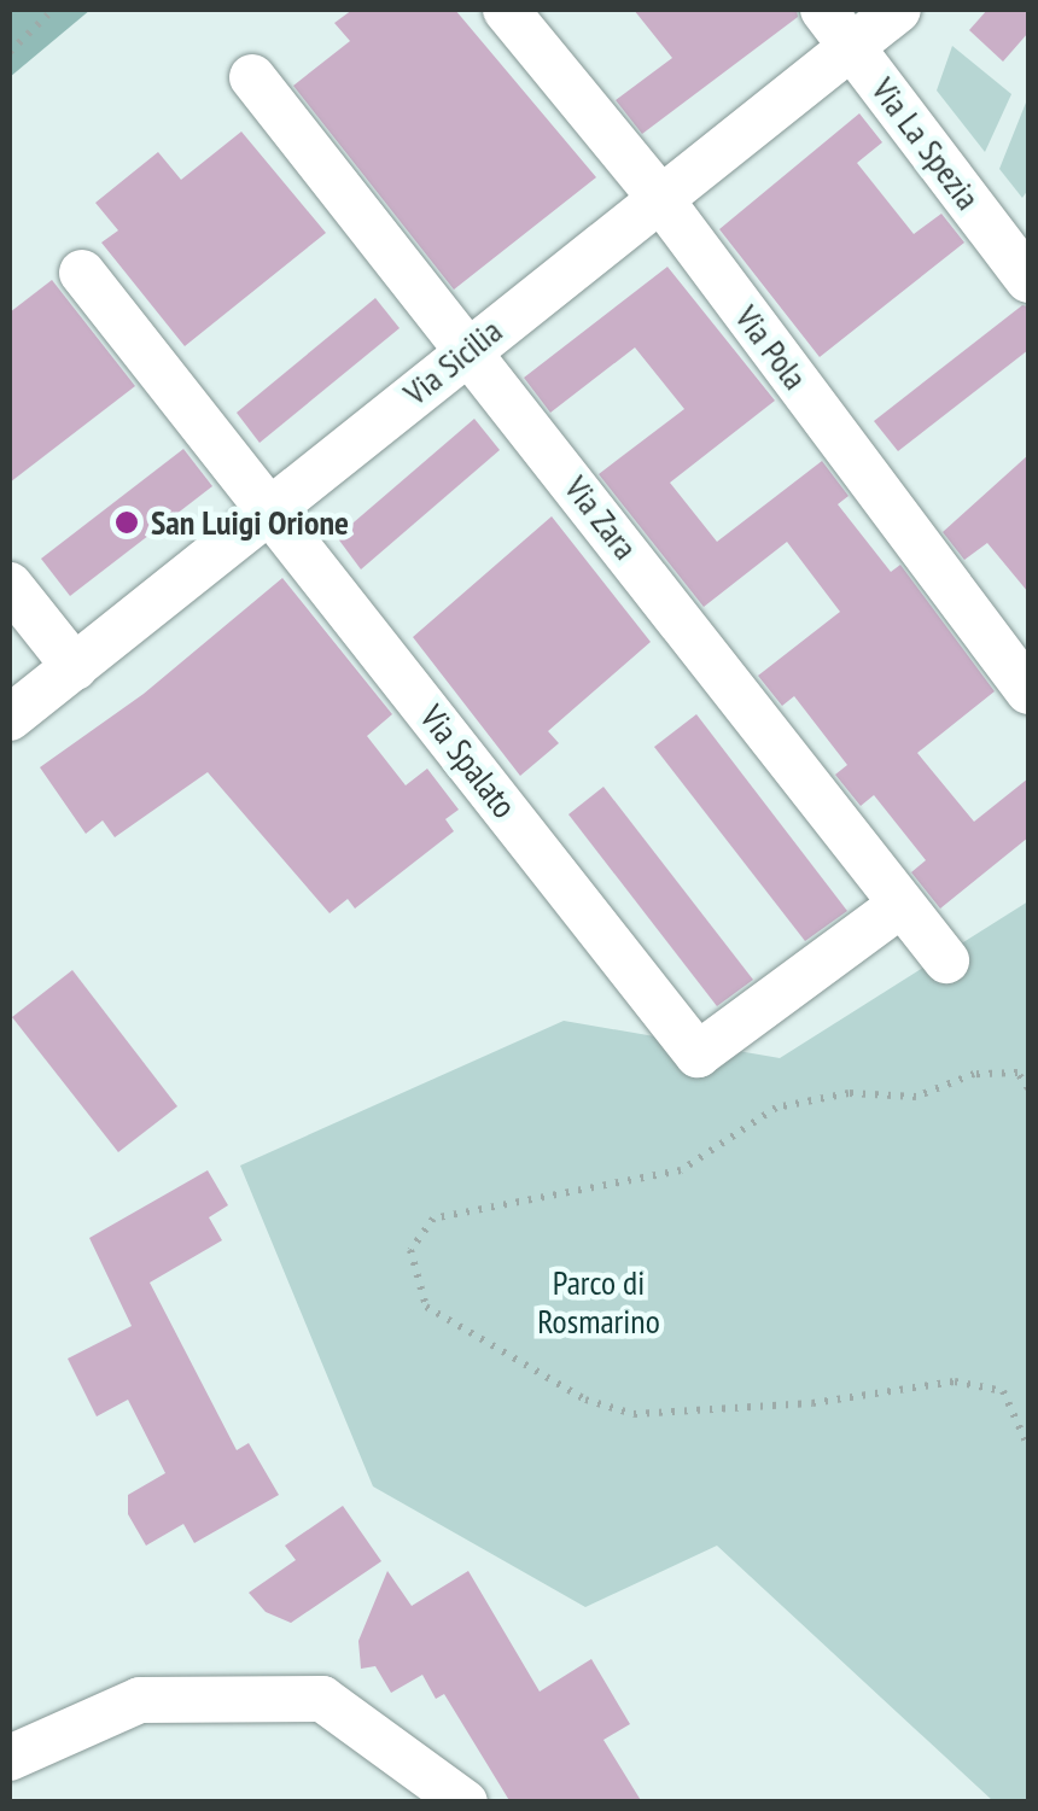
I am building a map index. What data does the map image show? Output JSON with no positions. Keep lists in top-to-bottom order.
{
  "streets": {
    "street": [
      "Via La Spezia",
      "Via Pola",
      "Via Sicilia",
      "Via Zara",
      "Via Spalato"
    ]
  },
  "crossings": [
    ["Via La Spezia", "Via Sicilia"],
    ["Via Pola", "Via Sicilia"],
    ["Via Sicilia", "Via Zara"],
    ["Via Sicilia", "Via Spalato"],
    ["Via Zara", "Via Spalato"]
  ],
  "parks": ["Parco di Rosmarino"],
  "places": ["San Luigi Orione"]
}
